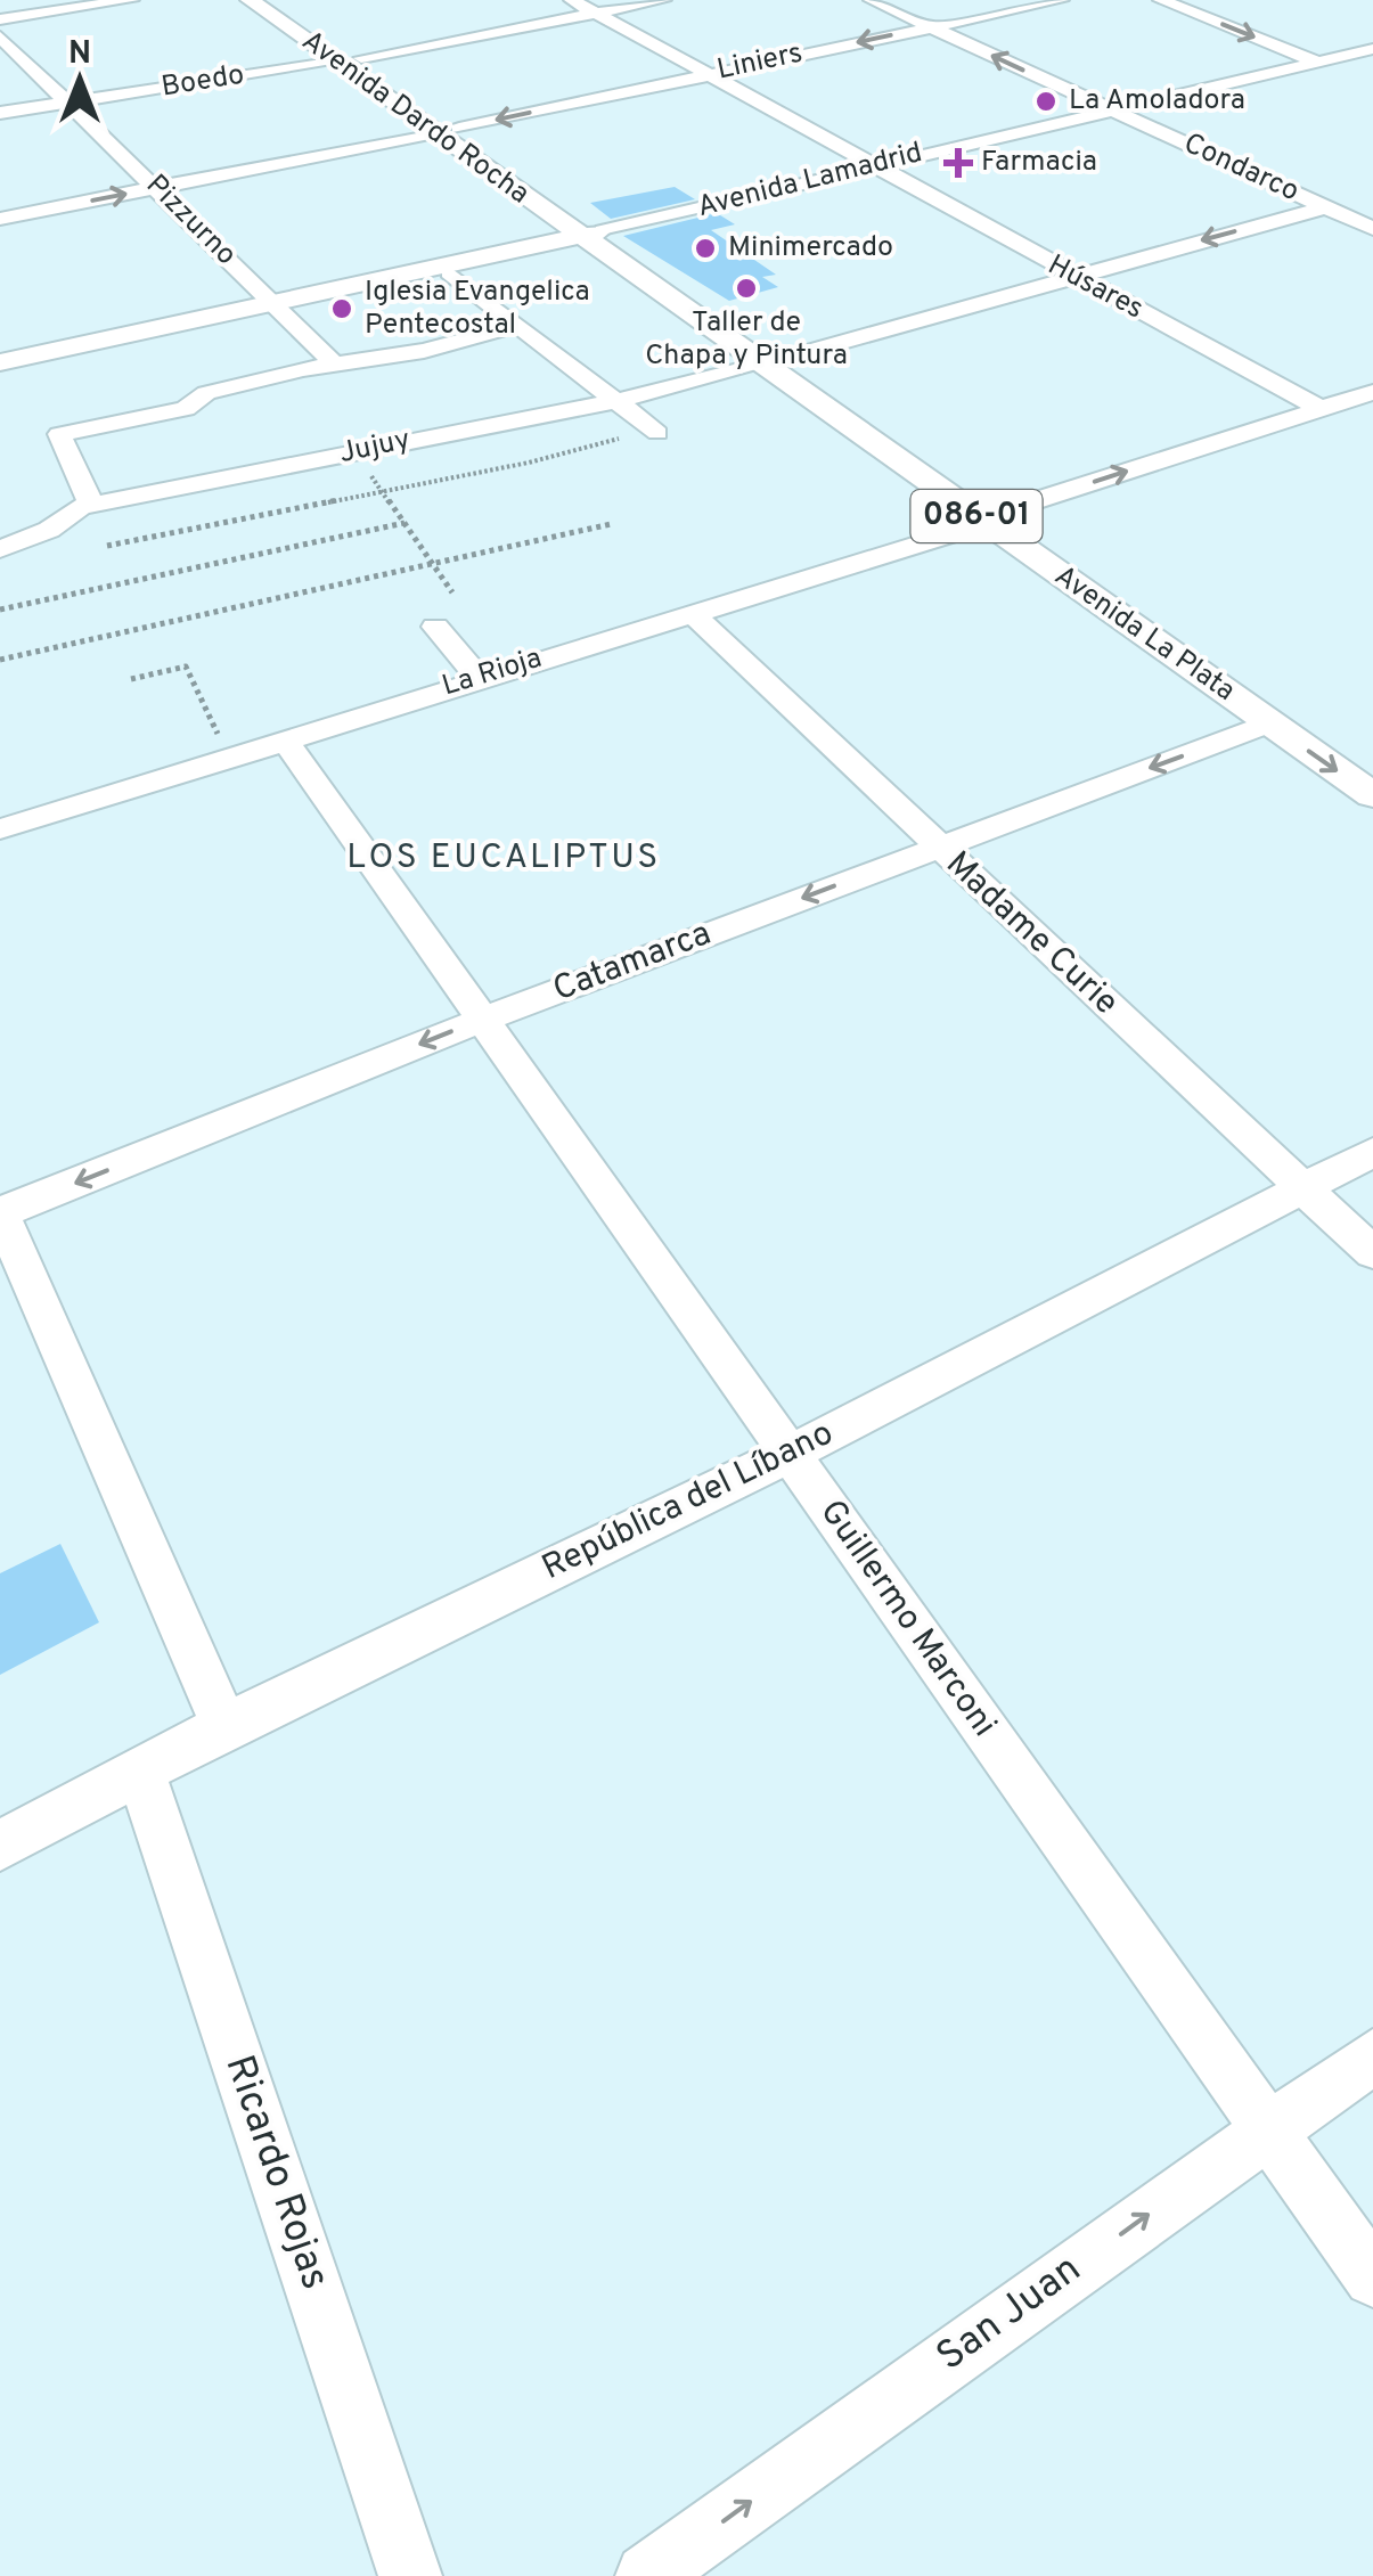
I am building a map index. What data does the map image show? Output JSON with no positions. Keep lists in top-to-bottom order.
{
  "streets": {
    "main road": [
      "Avenida Dardo Rocha",
      "Avenida Lamadrid",
      "086-01",
      "Avenida La Plata"
    ],
    "street": [
      "Liniers",
      "Boedo",
      "Condarco",
      "Pizzurno",
      "Húsares",
      "Jujuy",
      "La Rioja",
      "Madame Curie",
      "Catamarca",
      "República del Líbano",
      "Guillermo Marconi",
      "Ricardo Rojas",
      "San Juan"
    ]
  },
  "crossings": [
    ["Liniers", "Avenida Dardo Rocha"],
    ["Liniers", "Condarco"],
    ["Liniers", "Húsares"],
    ["Boedo", "Avenida Dardo Rocha"],
    ["Boedo", "Pizzurno"],
    ["Boedo", "Húsares"],
    ["Avenida Dardo Rocha", "Avenida Lamadrid"],
    ["Avenida Dardo Rocha", "Avenida La Plata"],
    ["Condarco", "Avenida Lamadrid"],
    ["Condarco", "Jujuy"],
    ["Avenida Lamadrid", "Pizzurno"],
    ["Avenida Lamadrid", "Húsares"],
    ["Avenida Lamadrid", "Avenida La Plata"],
    ["Húsares", "Jujuy"],
    ["Húsares", "La Rioja"],
    ["Jujuy", "Avenida La Plata"],
    ["Avenida La Plata", "La Rioja"],
    ["Avenida La Plata", "Catamarca"],
    ["La Rioja", "Madame Curie"],
    ["La Rioja", "Guillermo Marconi"],
    ["Madame Curie", "Catamarca"],
    ["Madame Curie", "República del Líbano"],
    ["Catamarca", "Guillermo Marconi"],
    ["República del Líbano", "Guillermo Marconi"],
    ["República del Líbano", "Ricardo Rojas"],
    ["Guillermo Marconi", "San Juan"]
  ],
  "one_way": [
    "Liniers",
    "Condarco",
    "Catamarca",
    "San Juan"
  ],
  "districts": ["LOS EUCALIPTUS"],
  "places": {
    "other": [
      "La Amoladora",
      "Minimercado",
      "Taller de Chapa y Pintura",
      "Iglesia Evangelica Pentecostal"
    ],
    "health": ["Farmacia"]
  },
  "north": "top"
}
